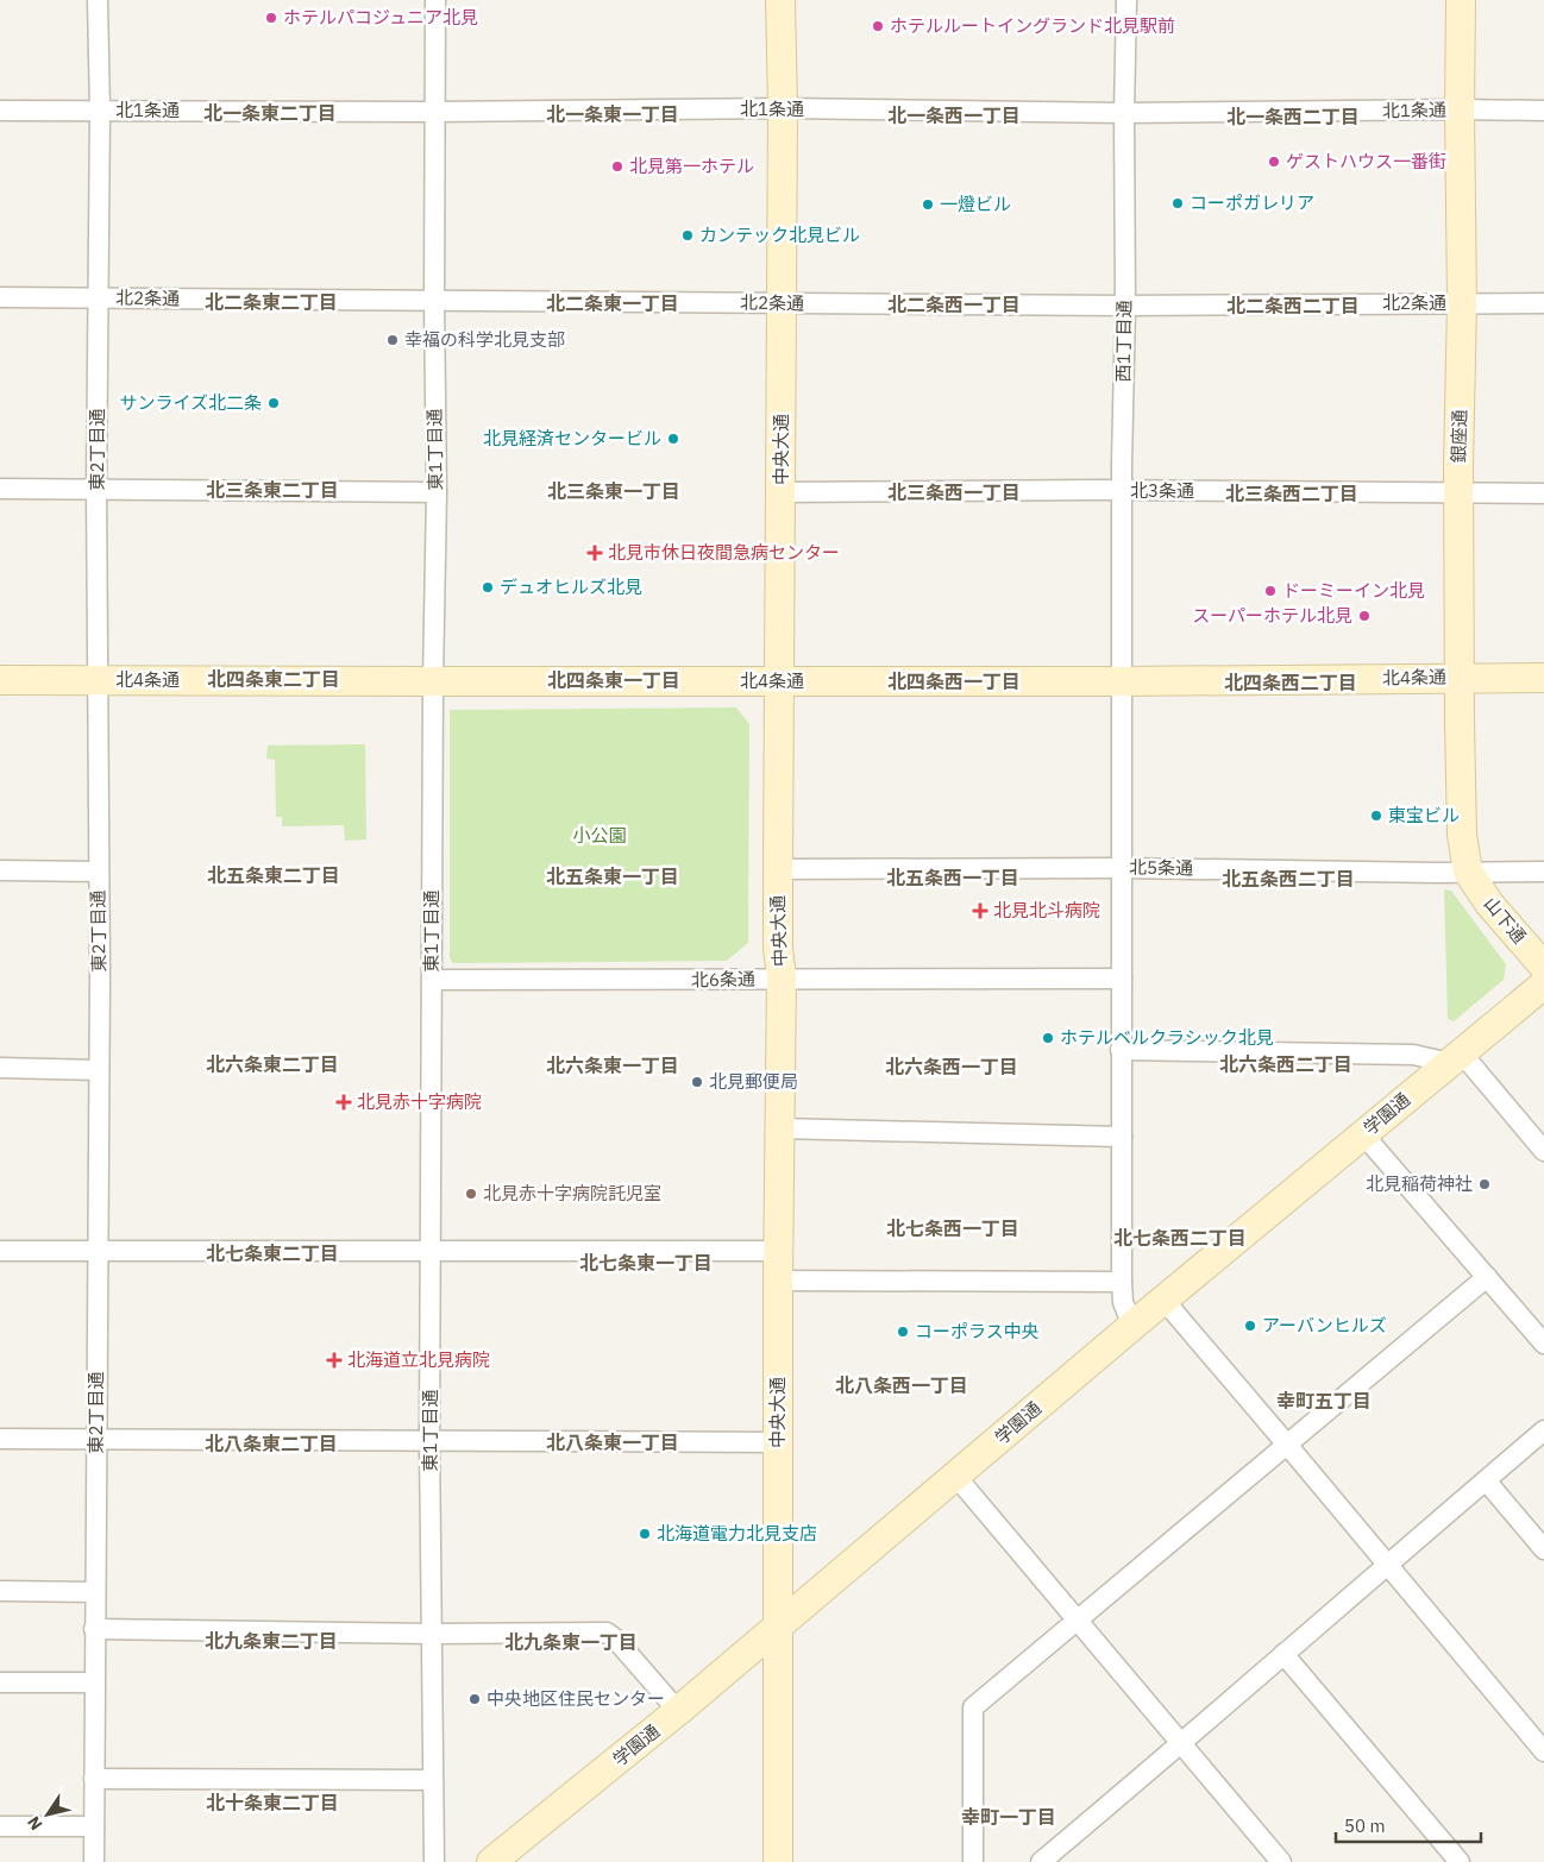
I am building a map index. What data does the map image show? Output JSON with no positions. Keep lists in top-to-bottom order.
{
  "streets": {
    "street": [
      "北1条通",
      "北2条通",
      "西1丁目通",
      "銀座通",
      "東2丁目通",
      "東1丁目通",
      "中央大通",
      "北3条通",
      "北4条通",
      "北5条通",
      "山下通",
      "北6条通",
      "学園通"
    ]
  },
  "crossings": [
    ["北1条通", "西1丁目通"],
    ["北1条通", "銀座通"],
    ["北1条通", "東2丁目通"],
    ["北1条通", "東1丁目通"],
    ["北1条通", "中央大通"],
    ["北2条通", "西1丁目通"],
    ["北2条通", "銀座通"],
    ["北2条通", "東2丁目通"],
    ["北2条通", "東1丁目通"],
    ["北2条通", "中央大通"],
    ["西1丁目通", "北3条通"],
    ["西1丁目通", "北4条通"],
    ["西1丁目通", "北5条通"],
    ["西1丁目通", "北6条通"],
    ["西1丁目通", "学園通"],
    ["銀座通", "北3条通"],
    ["銀座通", "北4条通"],
    ["銀座通", "北5条通"],
    ["銀座通", "山下通"],
    ["東2丁目通", "北4条通"],
    ["東1丁目通", "北4条通"],
    ["東1丁目通", "北6条通"],
    ["中央大通", "北3条通"],
    ["中央大通", "北4条通"],
    ["中央大通", "北5条通"],
    ["中央大通", "北6条通"],
    ["中央大通", "学園通"],
    ["北5条通", "山下通"]
  ],
  "districts": [
    "北一条東二丁目",
    "北一条東一丁目",
    "北一条西一丁目",
    "北一条西二丁目",
    "北二条東二丁目",
    "北二条東一丁目",
    "北二条西一丁目",
    "北二条西二丁目",
    "北三条東二丁目",
    "北三条東一丁目",
    "北三条西一丁目",
    "北三条西二丁目",
    "北四条東二丁目",
    "北四条東一丁目",
    "北四条西一丁目",
    "北四条西二丁目",
    "北五条東二丁目",
    "北五条東一丁目",
    "北五条西一丁目",
    "北五条西二丁目",
    "北六条東二丁目",
    "北六条西二丁目",
    "北六条東一丁目",
    "北六条西一丁目",
    "北七条西一丁目",
    "北七条西二丁目",
    "北七条東二丁目",
    "北七条東一丁目",
    "北八条西一丁目",
    "幸町五丁目",
    "北八条東一丁目",
    "北八条東二丁目",
    "北九条東二丁目",
    "北九条東一丁目",
    "北十条東二丁目",
    "幸町一丁目"
  ],
  "parks": ["小公園"],
  "places": {
    "other": [
      "ホテルパコジュニア北見",
      "ホテルルートイングランド北見駅前",
      "ゲストハウス一番街",
      "北見第一ホテル",
      "コーポガレリア",
      "一燈ビル",
      "カンテック北見ビル",
      "幸福の科学北見支部",
      "サンライズ北二条",
      "北見経済センタービル",
      "デュオヒルズ北見",
      "ドーミーイン北見",
      "スーパーホテル北見",
      "東宝ビル",
      "ホテルベルクラシック北見",
      "北見郵便局",
      "北見稲荷神社",
      "北見赤十字病院託児室",
      "アーバンヒルズ",
      "コーポラス中央",
      "北海道電力北見支店",
      "中央地区住民センター"
    ],
    "health": [
      "北見市休日夜間急病センター",
      "北見北斗病院",
      "北見赤十字病院",
      "北海道立北見病院"
    ]
  },
  "scale_bar": "50 m",
  "north": "bottom left"
}
